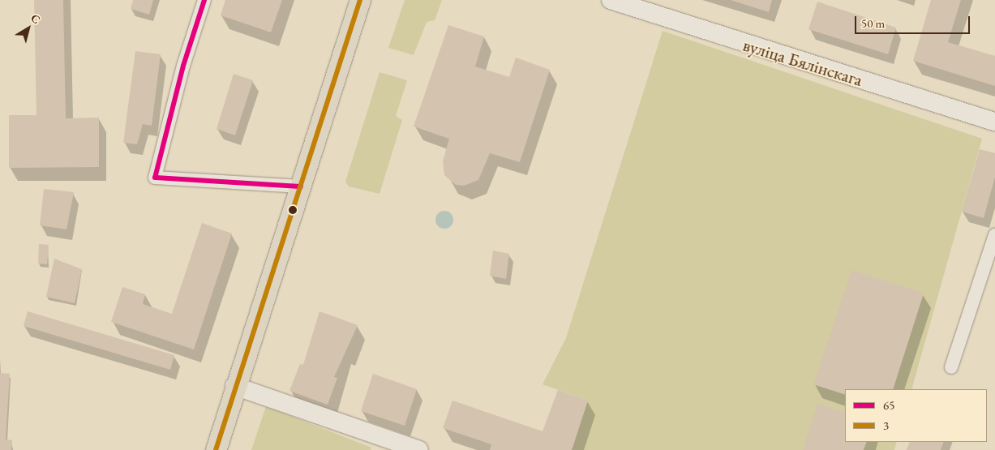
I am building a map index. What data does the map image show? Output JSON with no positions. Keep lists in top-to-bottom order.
{
  "streets": {
    "main road": ["вуліца Бялінскага"]
  },
  "lines": ["transit line 65", "transit line 3"],
  "legend": ["65", "3"],
  "scale_bar": "50 m",
  "north": "top right"
}
